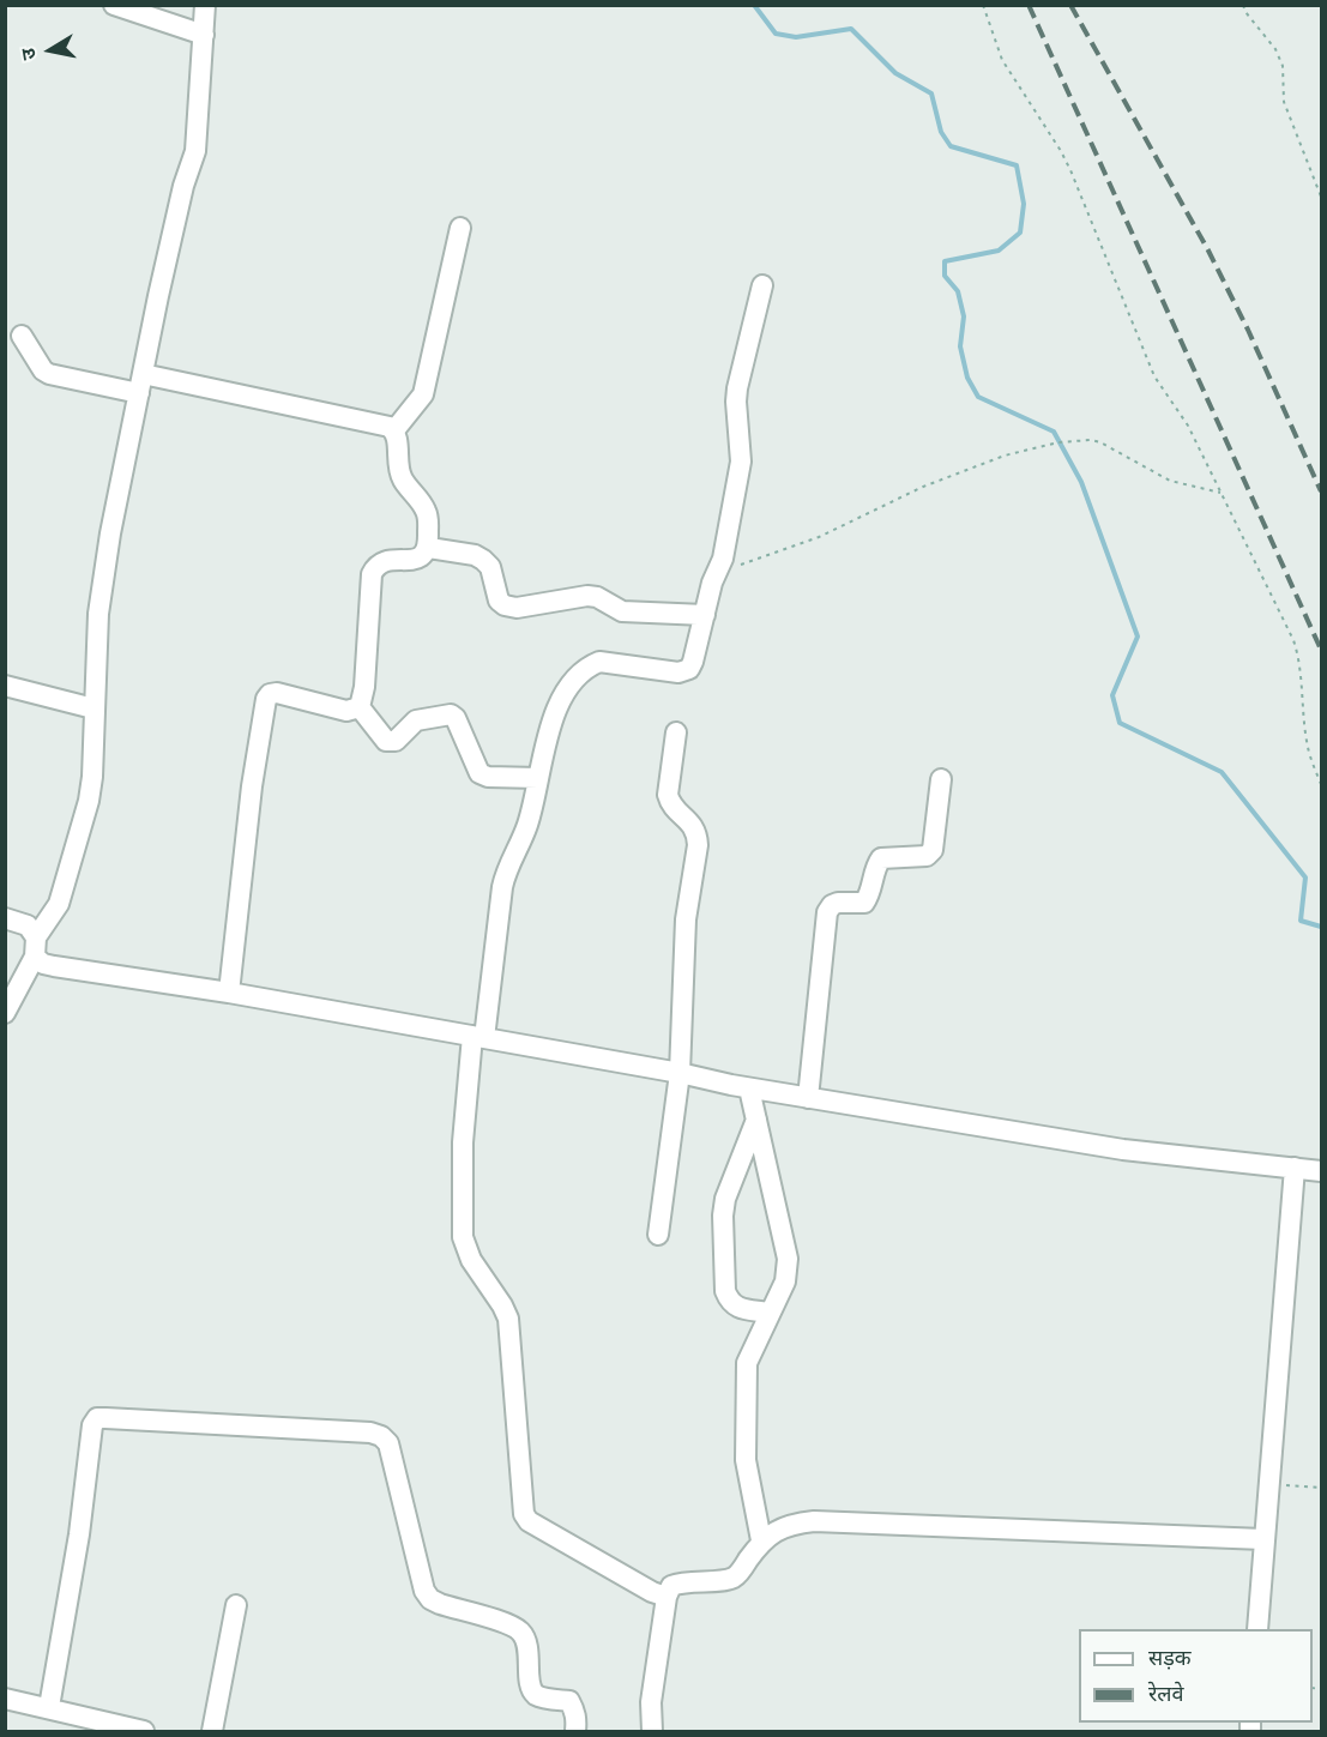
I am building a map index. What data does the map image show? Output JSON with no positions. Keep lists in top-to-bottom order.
{
  "legend": ["सड़क", "रेलवे"],
  "north": "left"
}
